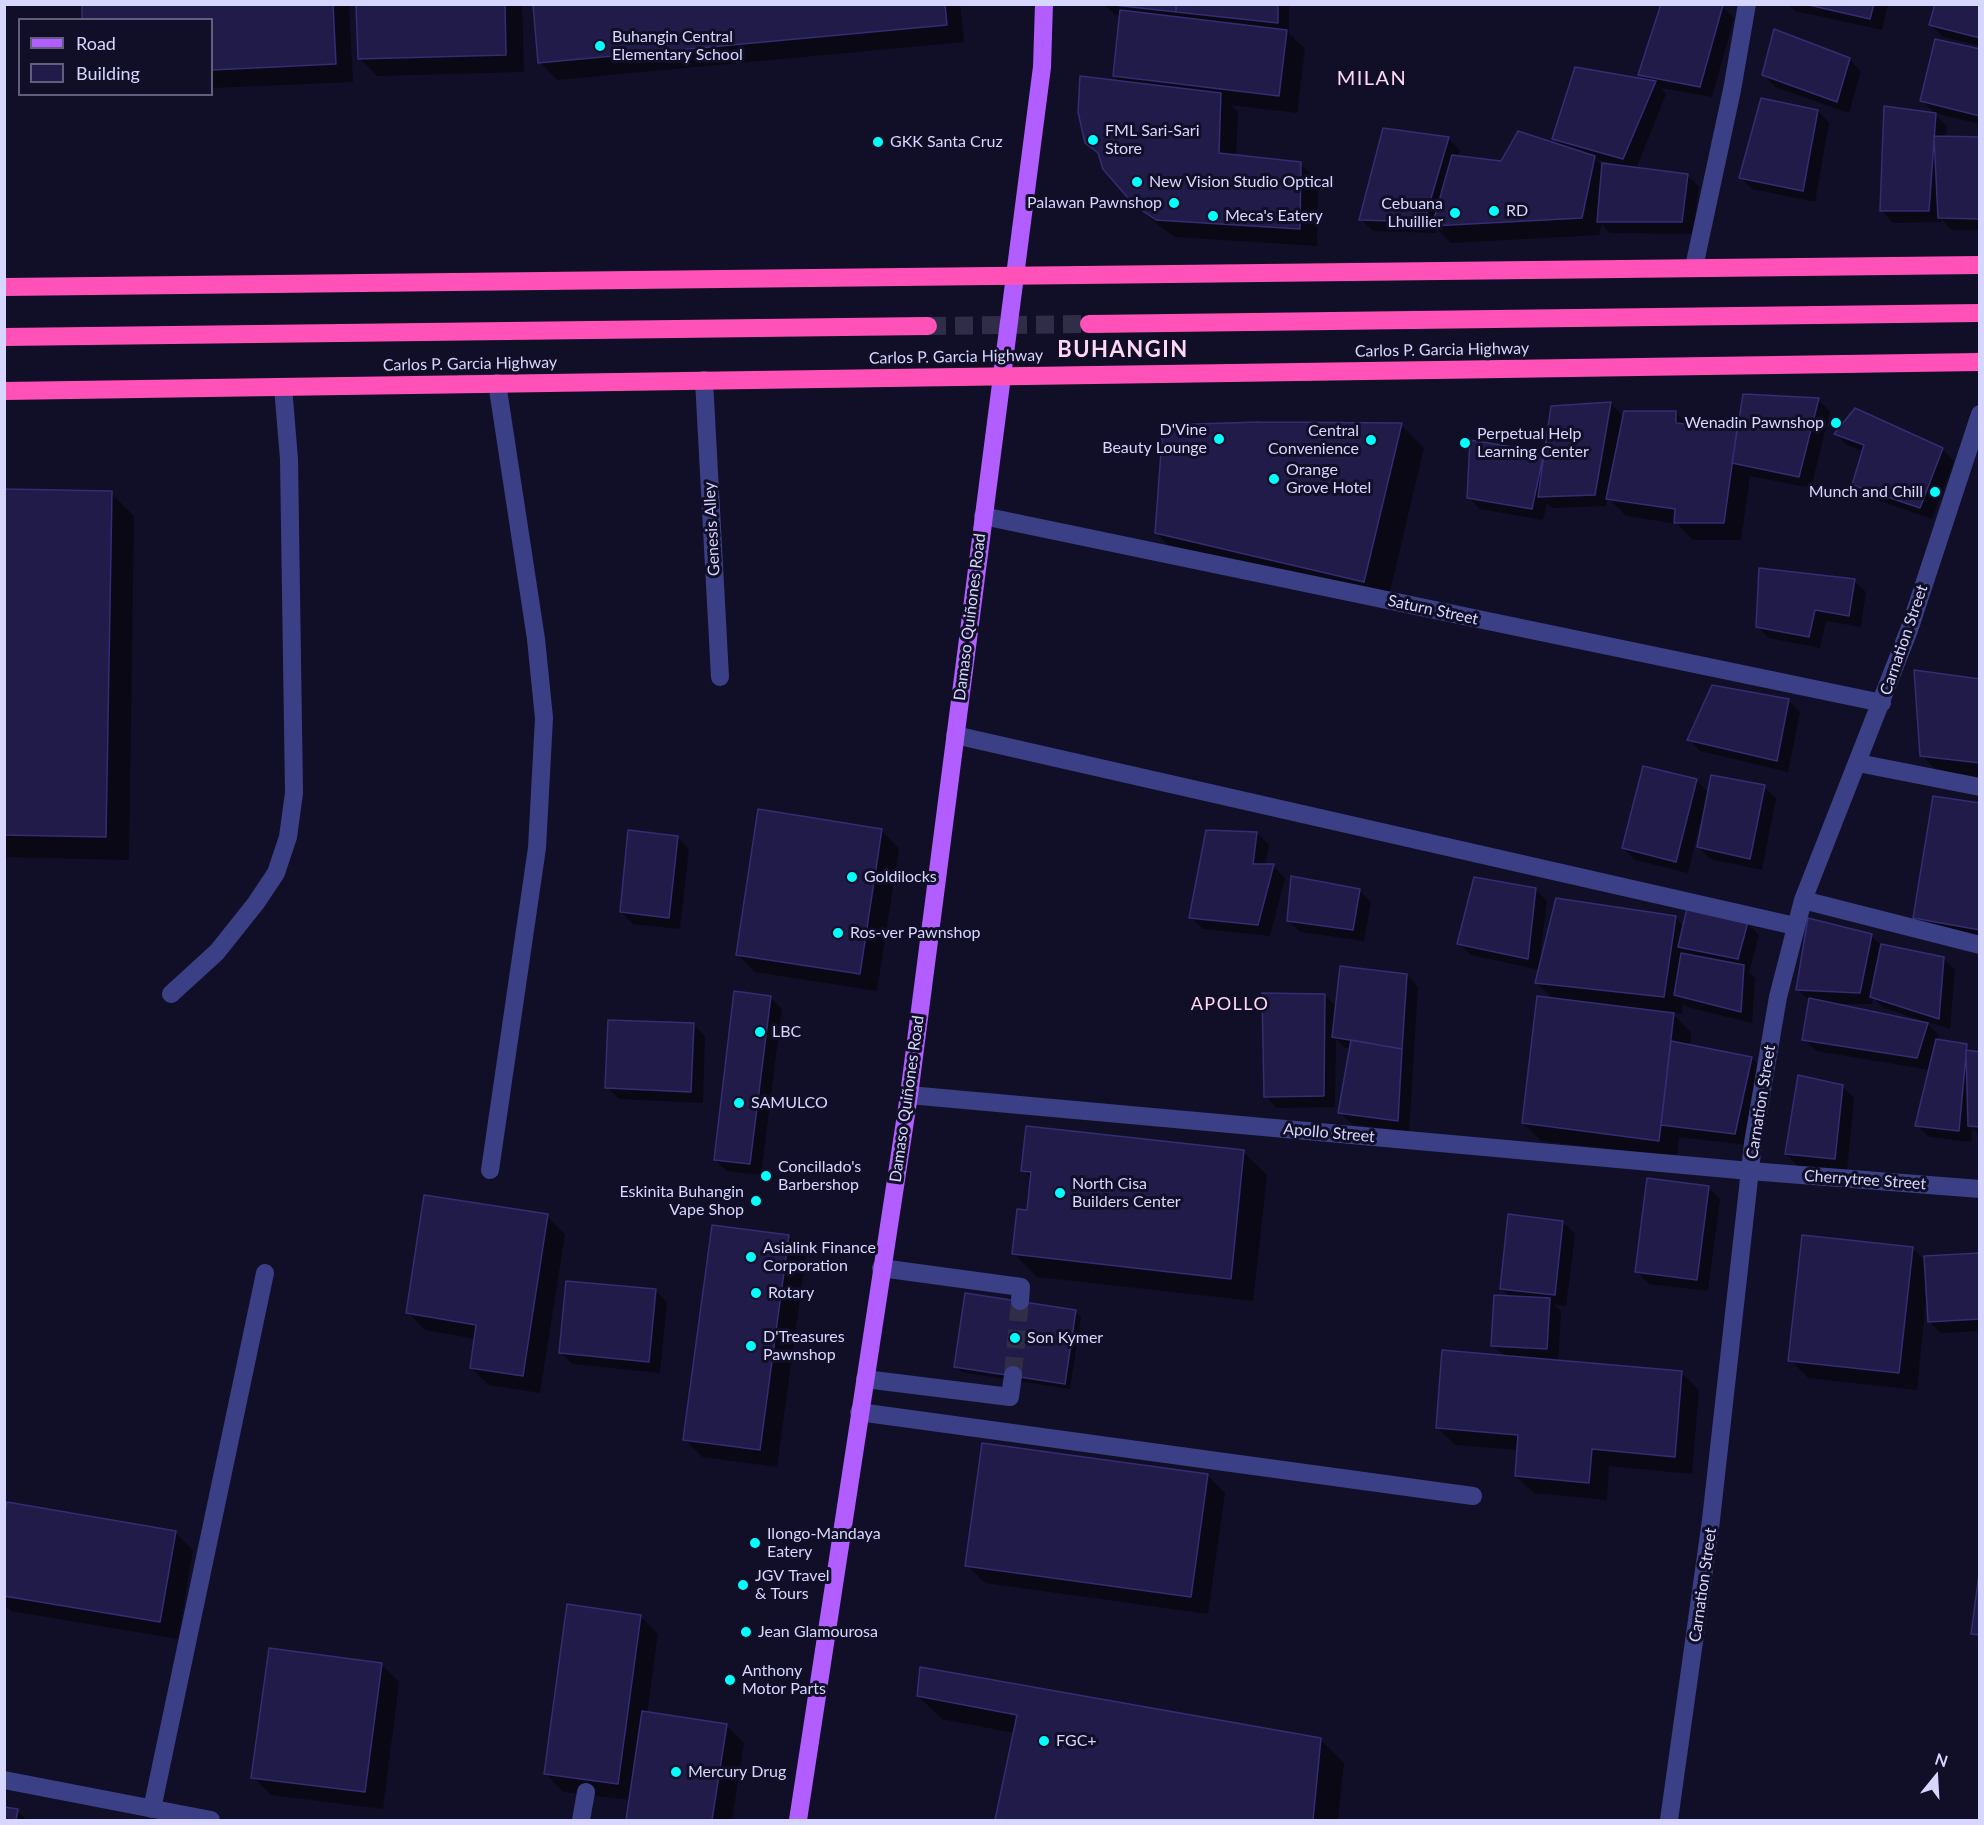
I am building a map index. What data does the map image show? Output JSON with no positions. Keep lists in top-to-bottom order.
{
  "streets": {
    "highway": ["Carlos P. Garcia Highway"],
    "main road": ["Damaso Quiñones Road"],
    "street": [
      "Genesis Alley",
      "Saturn Street",
      "Carnation Street",
      "Apollo Street",
      "Cherrytree Street"
    ]
  },
  "crossings": [
    ["Carlos P. Garcia Highway", "Genesis Alley"],
    ["Carlos P. Garcia Highway", "Damaso Quiñones Road"],
    ["Saturn Street", "Damaso Quiñones Road"],
    ["Saturn Street", "Carnation Street"],
    ["Damaso Quiñones Road", "Apollo Street"],
    ["Carnation Street", "Apollo Street"],
    ["Carnation Street", "Cherrytree Street"],
    ["Apollo Street", "Cherrytree Street"]
  ],
  "districts": ["MILAN", "BUHANGIN", "APOLLO"],
  "places": [
    "Buhangin Central Elementary School",
    "FML Sari-Sari Store",
    "GKK Santa Cruz",
    "New Vision Studio Optical",
    "Palawan Pawnshop",
    "RD",
    "Cebuana Lhuillier",
    "Meca's Eatery",
    "Wenadin Pawnshop",
    "D'Vine Beauty Lounge",
    "Central Convenience",
    "Perpetual Help Learning Center",
    "Orange Grove Hotel",
    "Munch and Chill",
    "Goldilocks",
    "Ros-ver Pawnshop",
    "LBC",
    "SAMULCO",
    "Concillado's Barbershop",
    "North Cisa Builders Center",
    "Eskinita Buhangin Vape Shop",
    "Asialink Finance Corporation",
    "Rotary",
    "Son Kymer",
    "D'Treasures Pawnshop",
    "Ilongo-Mandaya Eatery",
    "JGV Travel & Tours",
    "Jean Glamourosa",
    "Anthony Motor Parts",
    "FGC+",
    "Mercury Drug"
  ],
  "legend": ["Road", "Building"],
  "north": "top"
}
